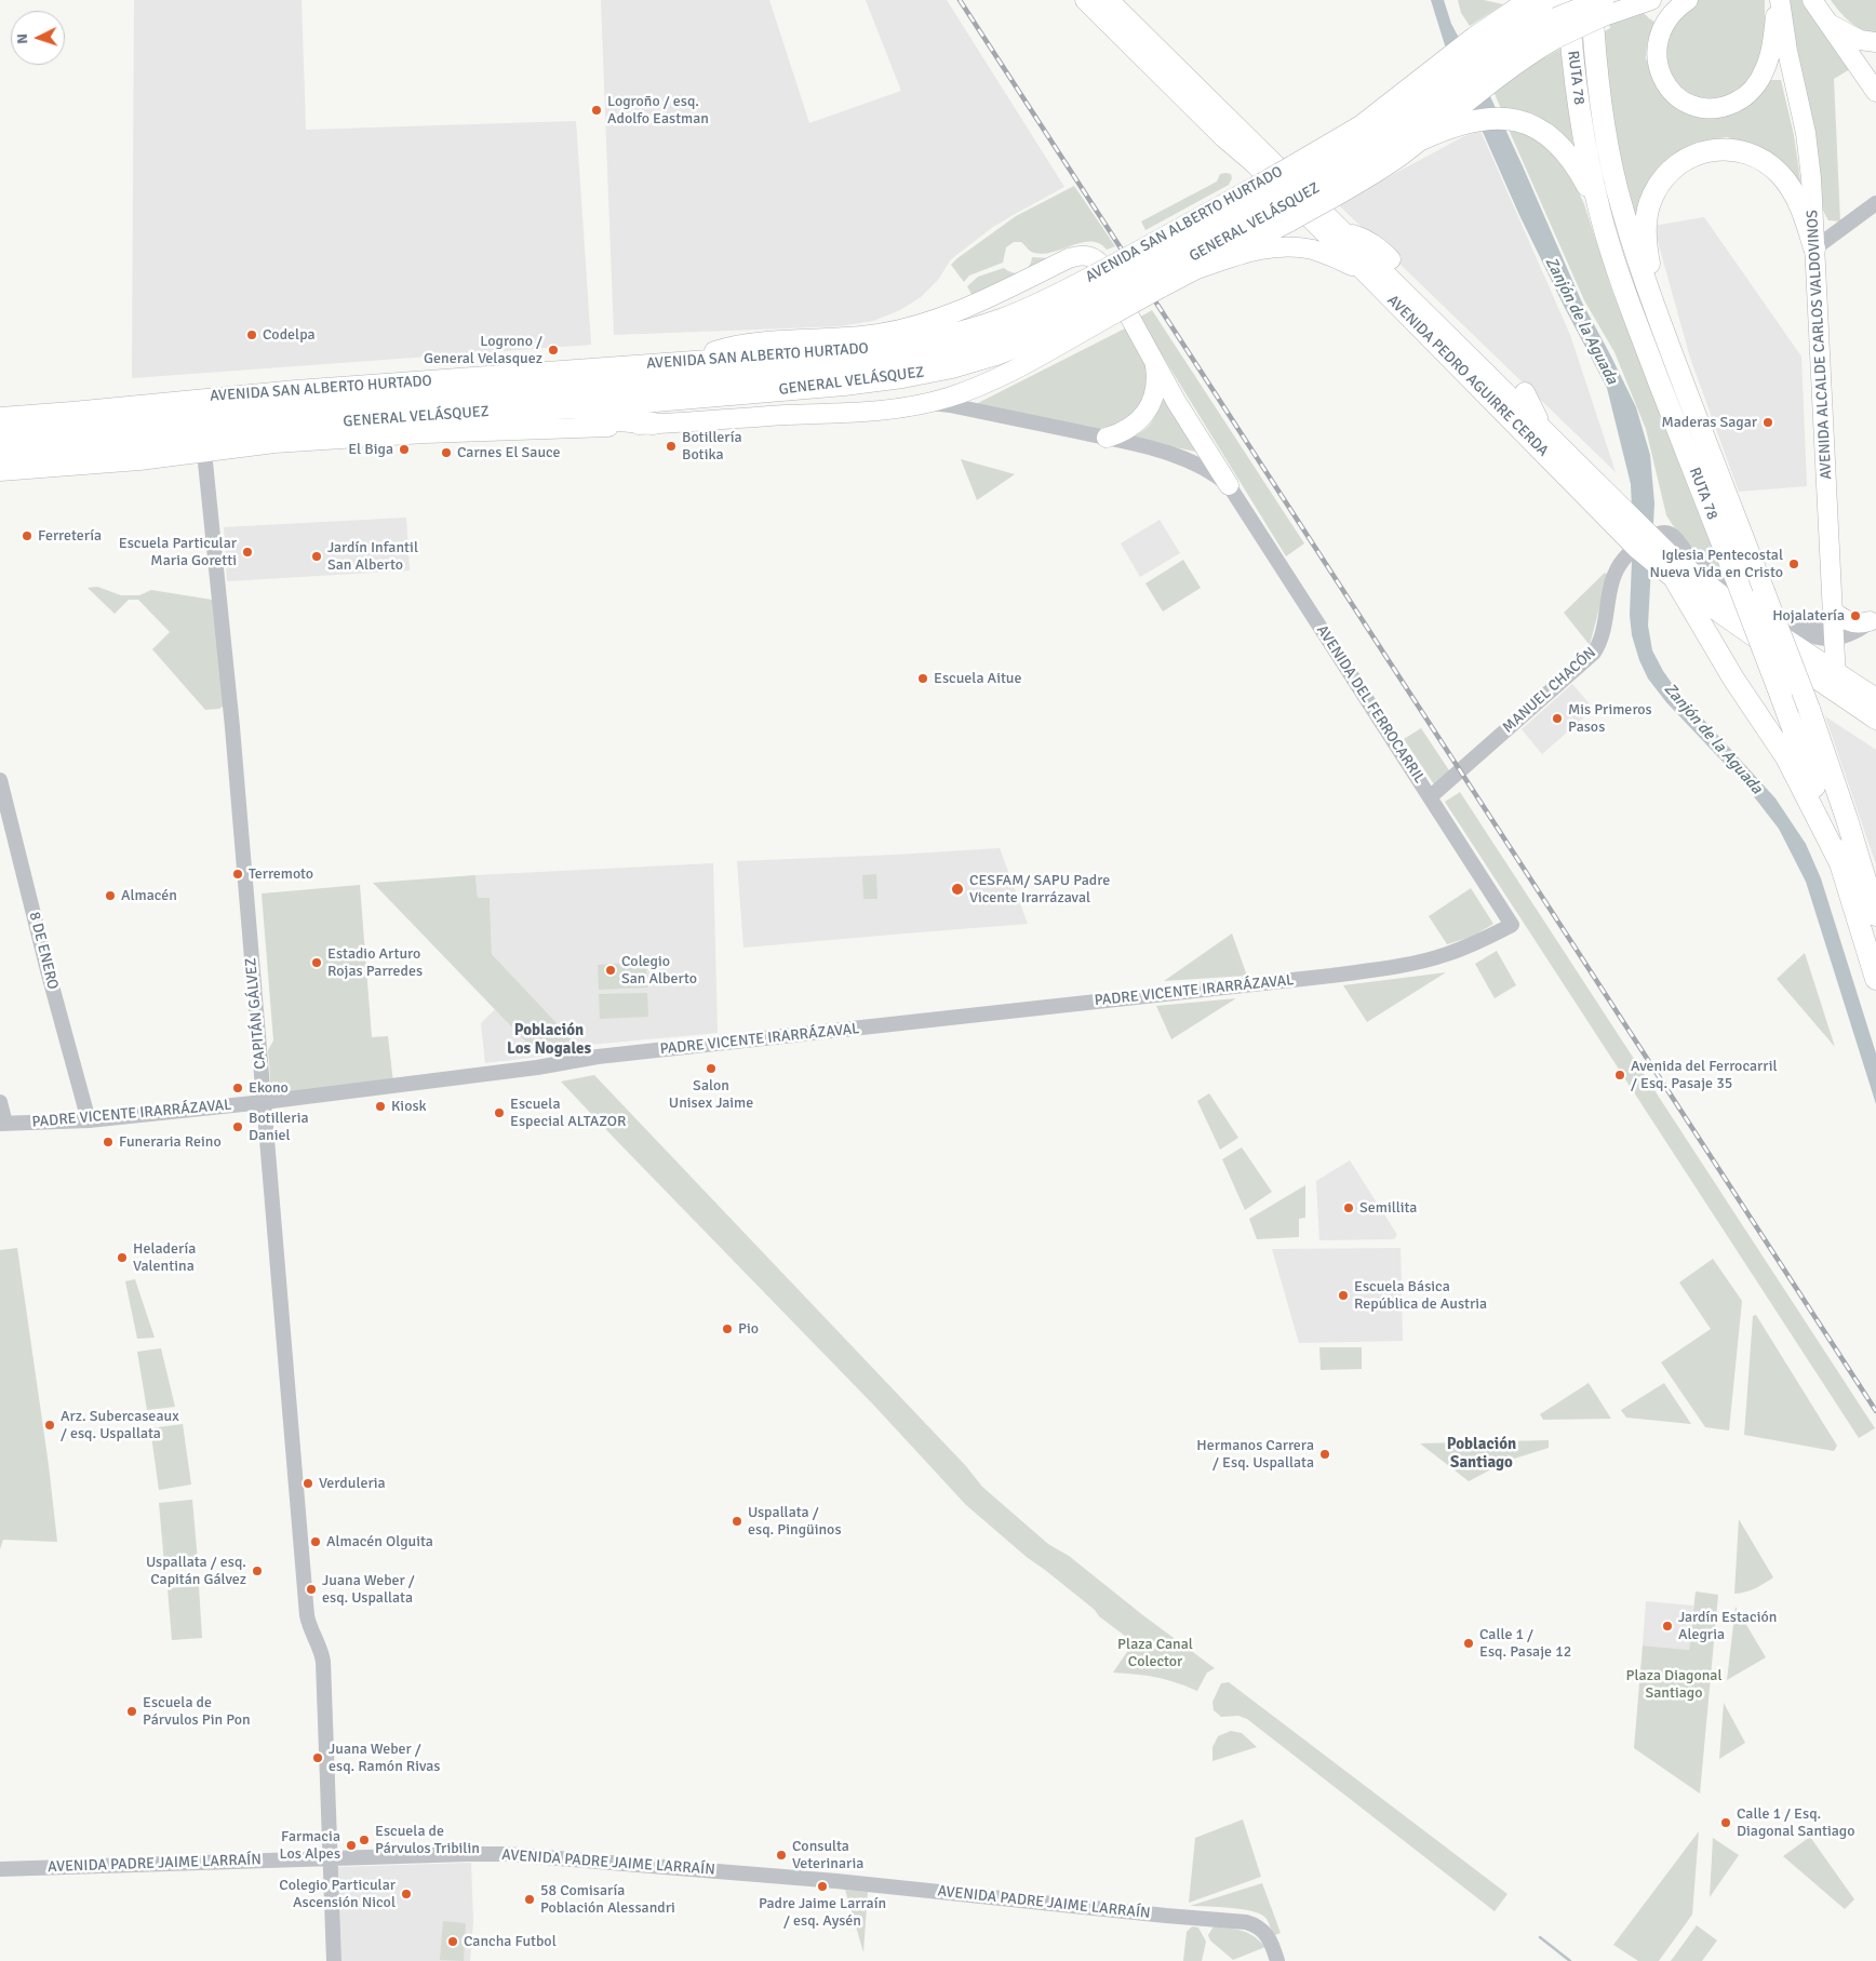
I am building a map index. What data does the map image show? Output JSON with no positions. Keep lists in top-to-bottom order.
{
  "streets": {
    "highway": ["RUTA 78", "GENERAL VELÁSQUEZ"],
    "main road": ["AVENIDA SAN ALBERTO HURTADO", "AVENIDA ALCALDE CARLOS VALDOVINOS", "AVENIDA PEDRO AGUIRRE CERDA"],
    "street": [
      "MANUEL CHACÓN",
      "AVENIDA DEL FERROCARRIL",
      "8 DE ENERO",
      "PADRE VICENTE IRARRÁZAVAL",
      "CAPITÁN GÁLVEZ",
      "AVENIDA PADRE JAIME LARRAÍN"
    ]
  },
  "crossings": [
    ["RUTA 78", "GENERAL VELÁSQUEZ"],
    ["GENERAL VELÁSQUEZ", "AVENIDA SAN ALBERTO HURTADO"],
    ["GENERAL VELÁSQUEZ", "AVENIDA PEDRO AGUIRRE CERDA"],
    ["AVENIDA SAN ALBERTO HURTADO", "AVENIDA PEDRO AGUIRRE CERDA"],
    ["AVENIDA SAN ALBERTO HURTADO", "AVENIDA DEL FERROCARRIL"],
    ["AVENIDA SAN ALBERTO HURTADO", "CAPITÁN GÁLVEZ"],
    ["AVENIDA ALCALDE CARLOS VALDOVINOS", "AVENIDA PEDRO AGUIRRE CERDA"],
    ["AVENIDA PEDRO AGUIRRE CERDA", "MANUEL CHACÓN"],
    ["MANUEL CHACÓN", "AVENIDA DEL FERROCARRIL"],
    ["AVENIDA DEL FERROCARRIL", "PADRE VICENTE IRARRÁZAVAL"],
    ["8 DE ENERO", "PADRE VICENTE IRARRÁZAVAL"],
    ["PADRE VICENTE IRARRÁZAVAL", "CAPITÁN GÁLVEZ"],
    ["CAPITÁN GÁLVEZ", "AVENIDA PADRE JAIME LARRAÍN"]
  ],
  "districts": ["Población Los Nogales", "Población Santiago"],
  "water": ["Zanjón de la Aguada"],
  "parks": ["Plaza Canal Colector", "Plaza Diagonal Santiago"],
  "places": [
    "Logroño / esq. Adolfo Eastman",
    "Codelpa",
    "Logrono / General Velasquez",
    "Maderas Sagar",
    "Botillería Botika",
    "El Biga",
    "Carnes El Sauce",
    "Ferretería",
    "Escuela Particular Maria Goretti",
    "Jardín Infantil San Alberto",
    "Iglesia Pentecostal Nueva Vida en Cristo",
    "Hojalatería",
    "Escuela Aitue",
    "Mis Primeros Pasos",
    "Terremoto",
    "CESFAM/ SAPU Padre Vicente Irarrázaval",
    "Almacén",
    "Estadio Arturo Rojas Parredes",
    "Colegio San Alberto",
    "Salon Unisex Jaime",
    "Avenida del Ferrocarril / Esq. Pasaje 35",
    "Ekono",
    "Kiosk",
    "Escuela Especial ALTAZOR",
    "Botilleria Daniel",
    "Funeraria Reino",
    "Semillita",
    "Heladería Valentina",
    "Escuela Básica República de Austria",
    "Pio",
    "Arz. Subercaseaux / esq. Uspallata",
    "Hermanos Carrera / Esq. Uspallata",
    "Verduleria",
    "Uspallata / esq. Pingüinos",
    "Almacén Olguita",
    "Uspallata / esq. Capitán Gálvez",
    "Juana Weber / esq. Uspallata",
    "Jardín Estación Alegria",
    "Calle 1 / Esq. Pasaje 12",
    "Escuela de Párvulos Pin Pon",
    "Juana Weber / esq. Ramón Rivas",
    "Calle 1 / Esq. Diagonal Santiago",
    "Escuela de Párvulos Tribilin",
    "Farmacia Los Alpes",
    "Consulta Veterinaria",
    "Padre Jaime Larraín / esq. Aysén",
    "Colegio Particular Ascensión Nicol",
    "58 Comisaría Población Alessandri",
    "Cancha Futbol"
  ],
  "north": "left"
}
